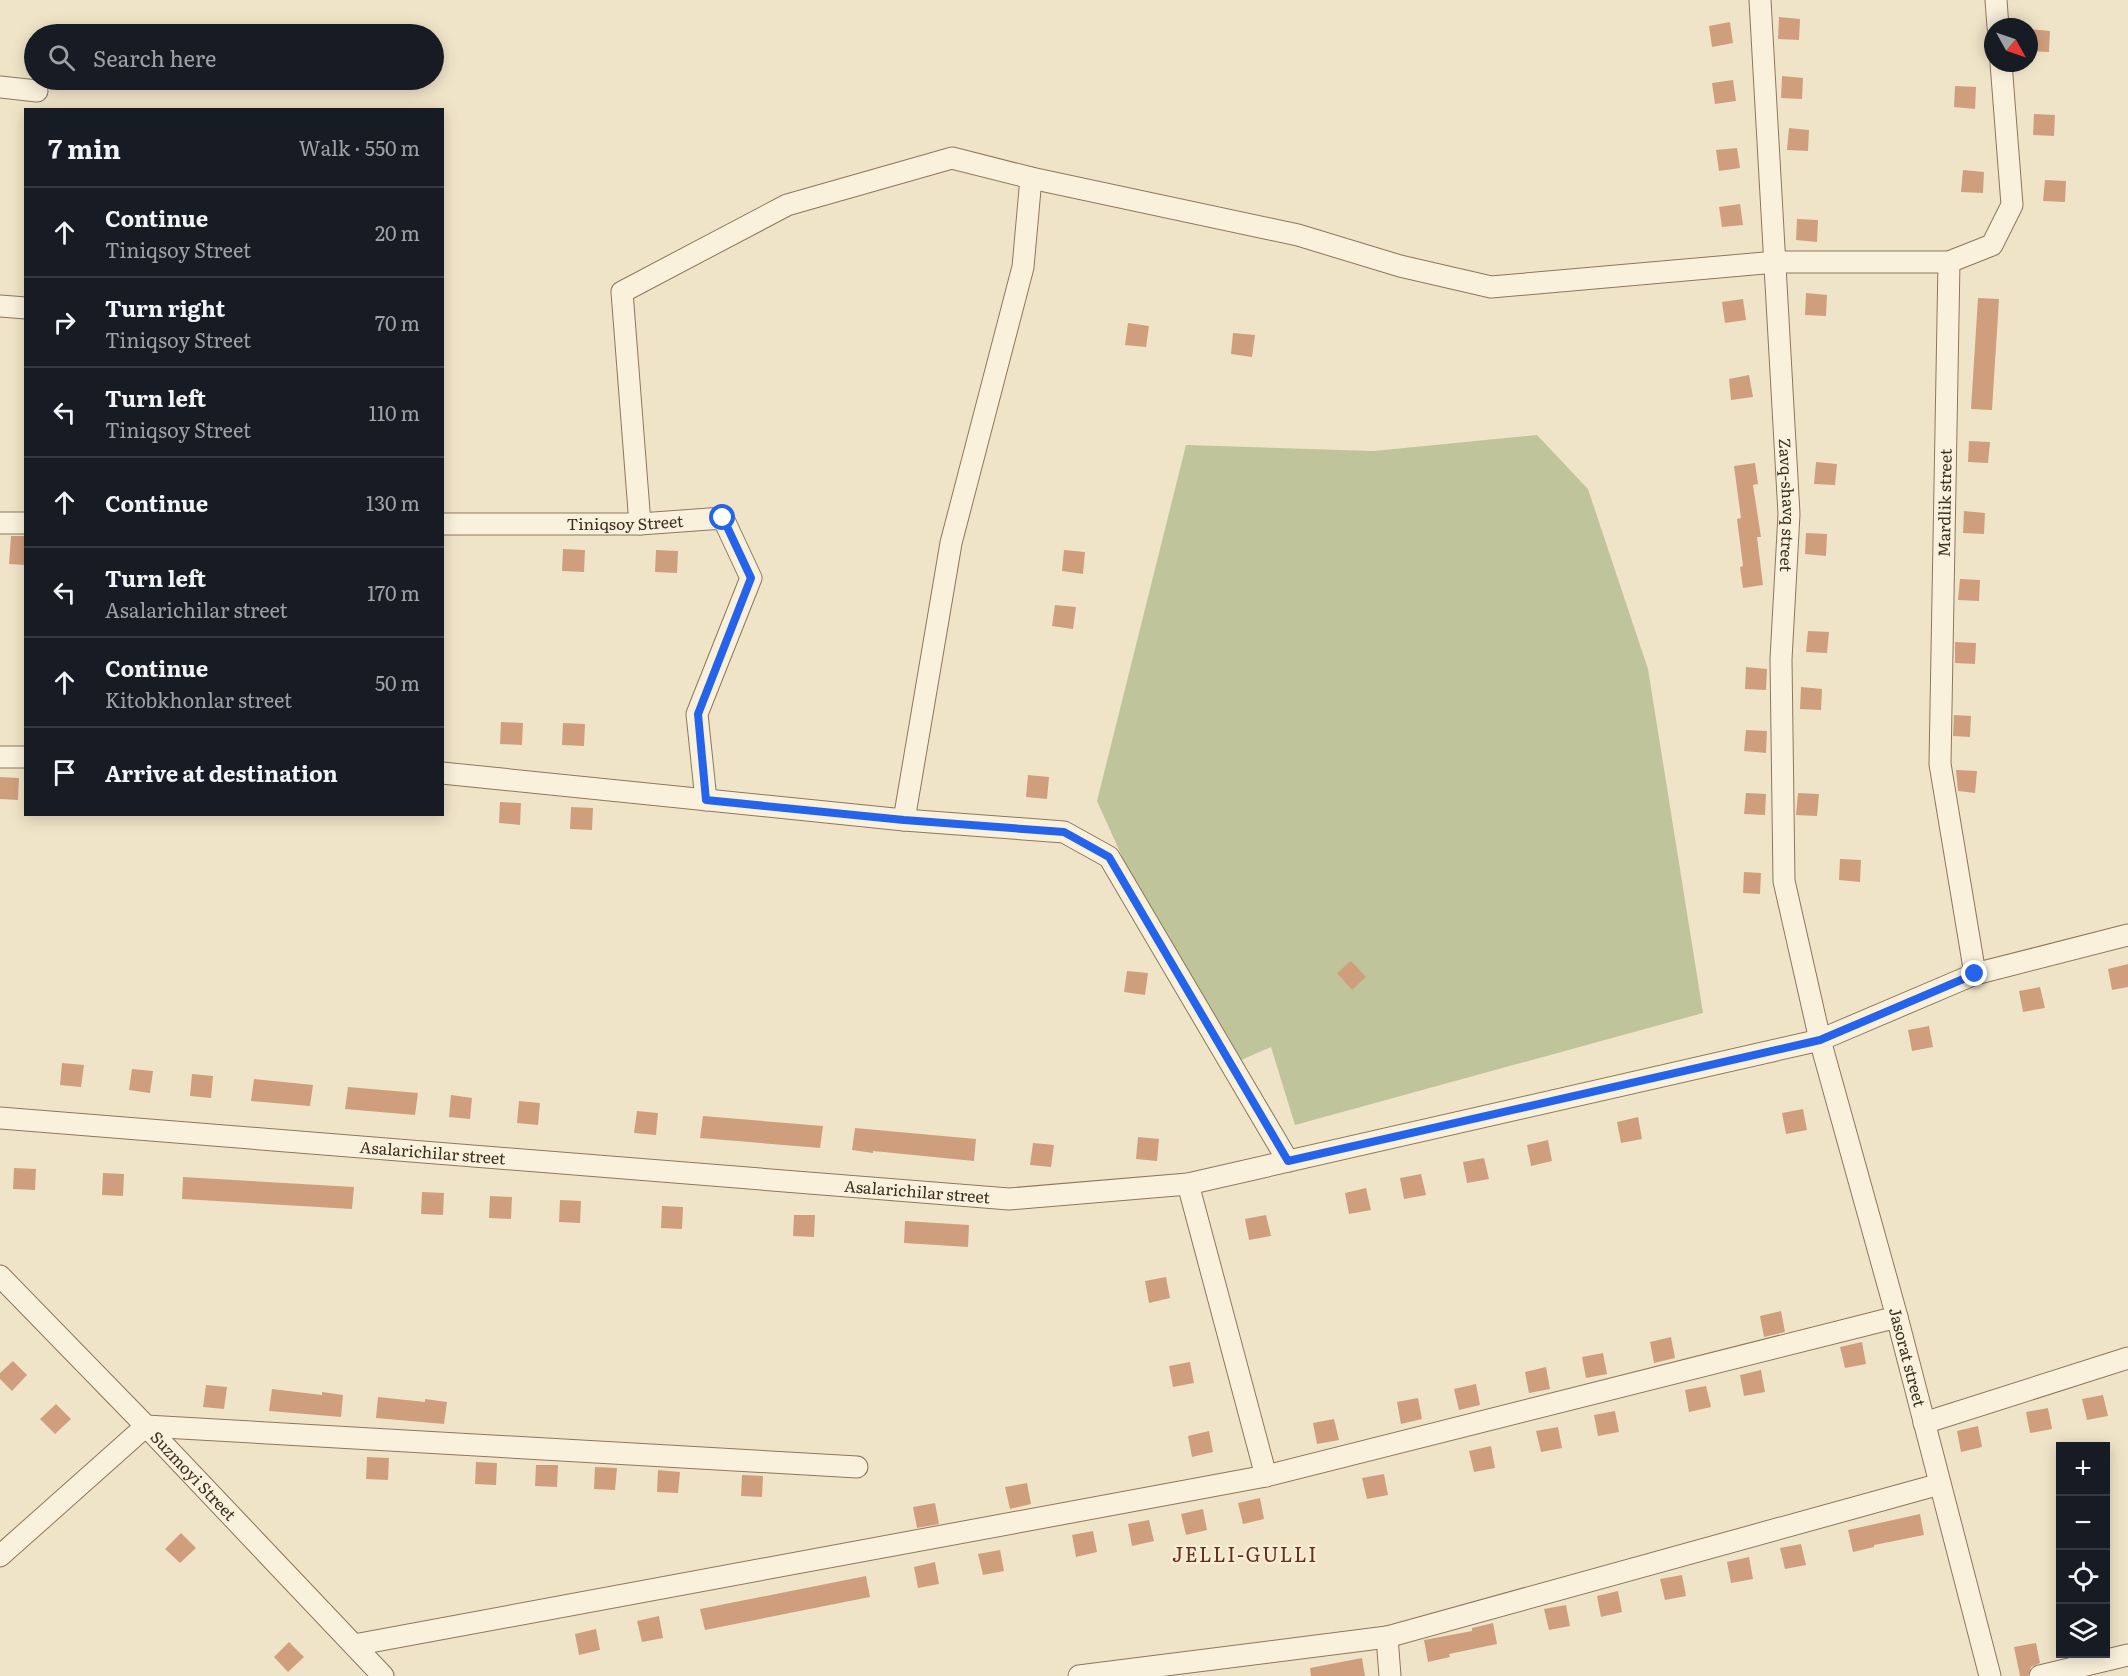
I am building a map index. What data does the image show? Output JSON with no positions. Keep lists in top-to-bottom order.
{
  "streets": {
    "street": [
      "Mardlik street",
      "Zavq-shavq street",
      "Tiniqsoy Street",
      "Asalarichilar street",
      "Jasorat street",
      "Suzmoyi Street"
    ]
  },
  "crossings": [
    ["Mardlik street", "Asalarichilar street"],
    ["Zavq-shavq street", "Asalarichilar street"],
    ["Zavq-shavq street", "Jasorat street"],
    ["Asalarichilar street", "Jasorat street"]
  ],
  "districts": ["JELLI-GULLI"],
  "north": "bottom right",
  "page": {
    "search": "Search here",
    "heading": ["7 min", "Walk · 550 m"],
    "list": [
      ["Continue", "Tiniqsoy Street", "20 m"],
      ["Turn right", "Tiniqsoy Street", "70 m"],
      ["Turn left", "Tiniqsoy Street", "110 m"],
      ["Continue", "130 m"],
      ["Turn left", "Asalarichilar street", "170 m"],
      ["Continue", "Kitobkhonlar street", "50 m"],
      "Arrive at destination"
    ],
    "map_buttons": ["+", "−"]
  }
}
